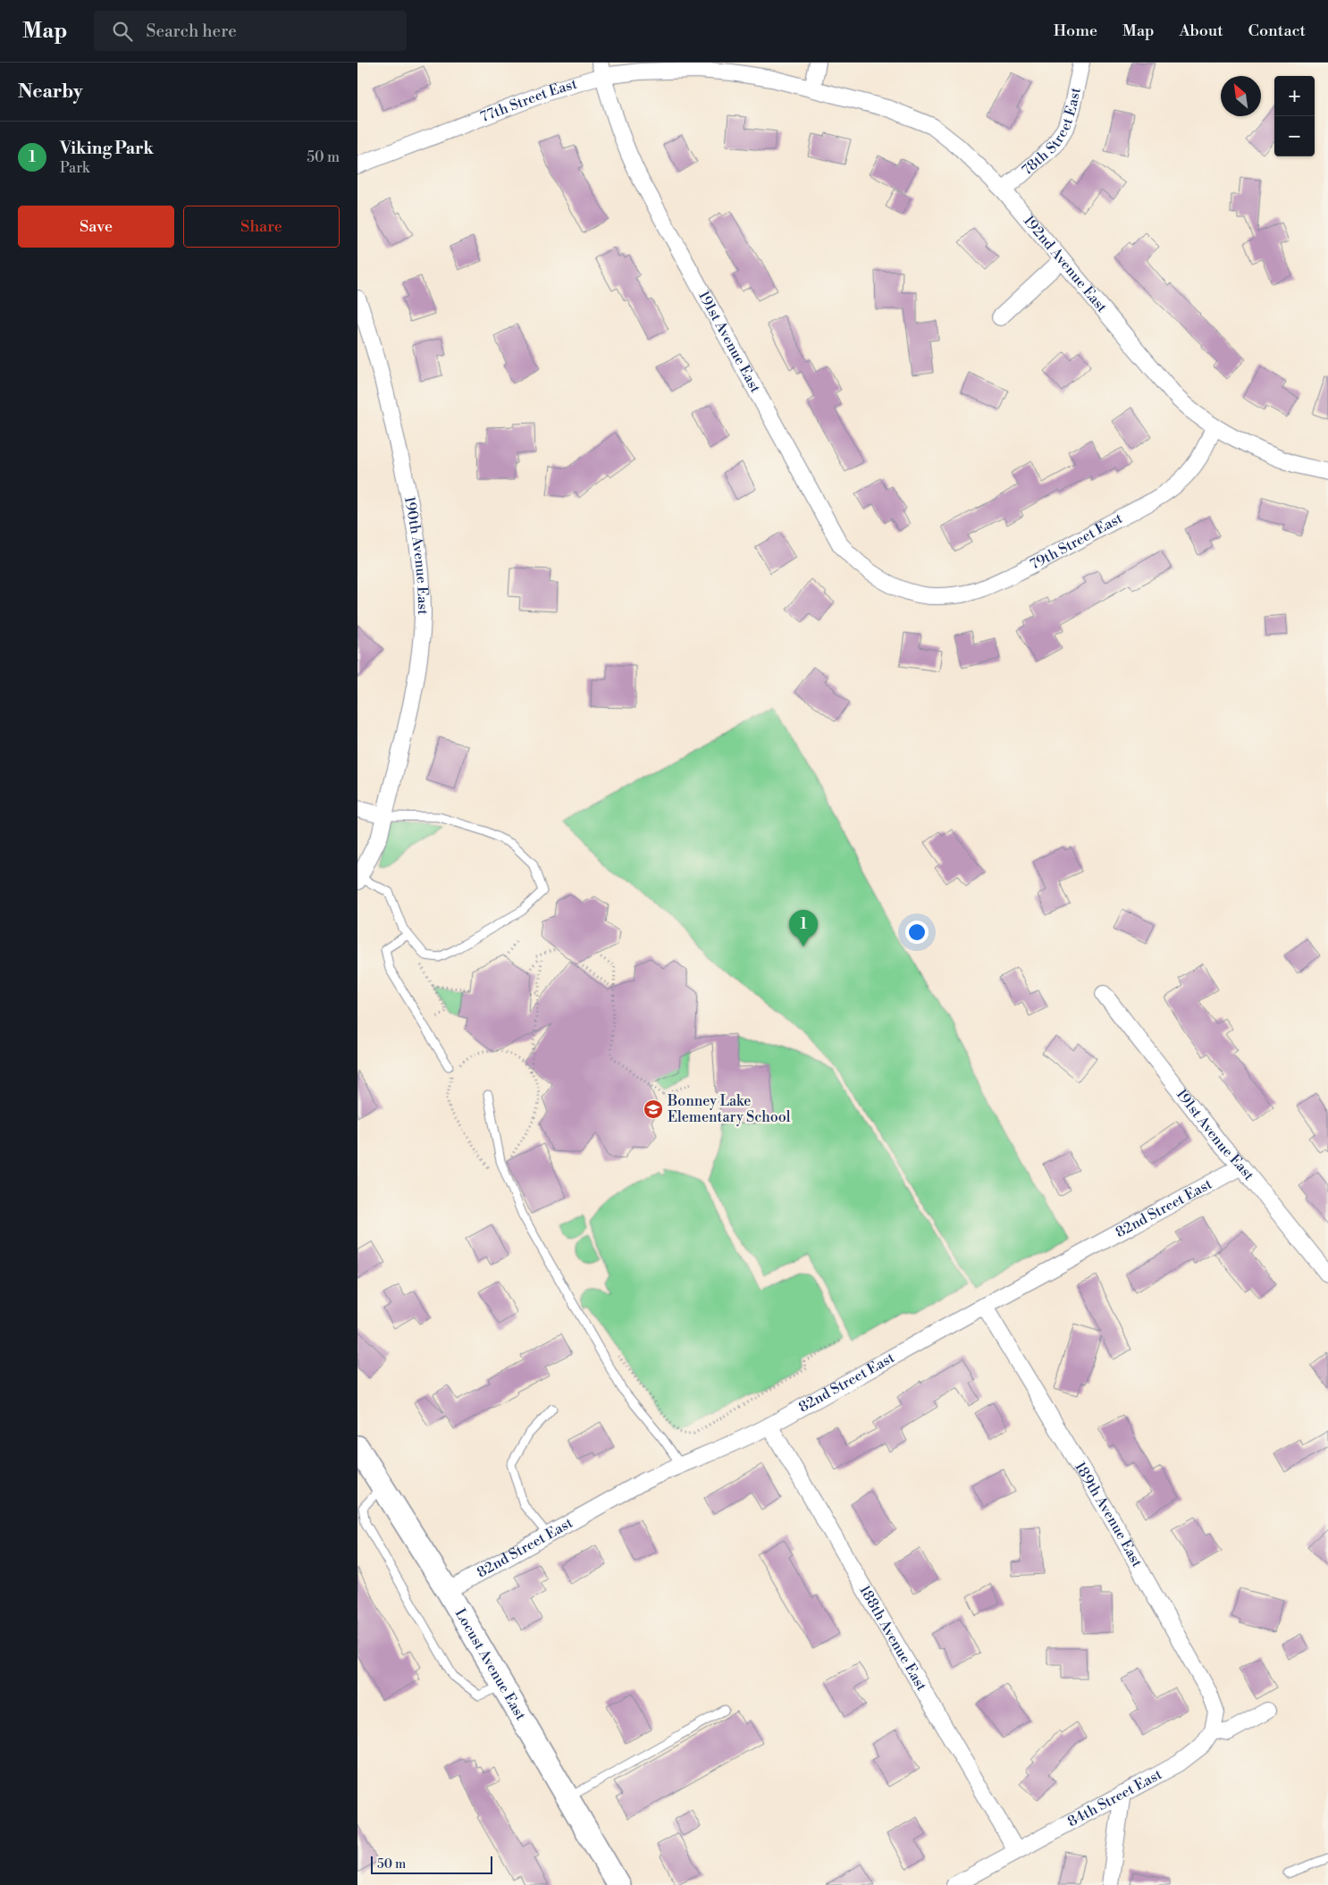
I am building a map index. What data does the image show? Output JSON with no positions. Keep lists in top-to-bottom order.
{
  "streets": {
    "street": [
      "77th Street East",
      "78th Street East",
      "192nd Avenue East",
      "191st Avenue East",
      "79th Street East",
      "190th Avenue East",
      "82nd Street East",
      "189th Avenue East",
      "188th Avenue East",
      "Locust Avenue East",
      "84th Street East"
    ]
  },
  "crossings": [
    ["77th Street East", "192nd Avenue East"],
    ["77th Street East", "191st Avenue East"],
    ["78th Street East", "192nd Avenue East"],
    ["192nd Avenue East", "79th Street East"],
    ["191st Avenue East", "79th Street East"],
    ["191st Avenue East", "82nd Street East"],
    ["82nd Street East", "189th Avenue East"],
    ["82nd Street East", "188th Avenue East"],
    ["82nd Street East", "Locust Avenue East"],
    ["189th Avenue East", "84th Street East"],
    ["188th Avenue East", "84th Street East"]
  ],
  "places": {
    "school or university": ["Bonney Lake Elementary School"]
  },
  "scale_bar": "50 m",
  "north": "top left",
  "page": {
    "header": "Map",
    "search": "Search here",
    "nav": [
      "Home",
      "Map",
      "About",
      "Contact"
    ],
    "heading": "Nearby",
    "map_buttons": ["+", "−"],
    "list": [
      {
        "mark": "1",
        "name": "Viking Park",
        "note": "Park",
        "value": "50 m"
      }
    ],
    "buttons": ["Save", "Share"],
    "pins": "1",
    "scale": "50 m"
  }
}
